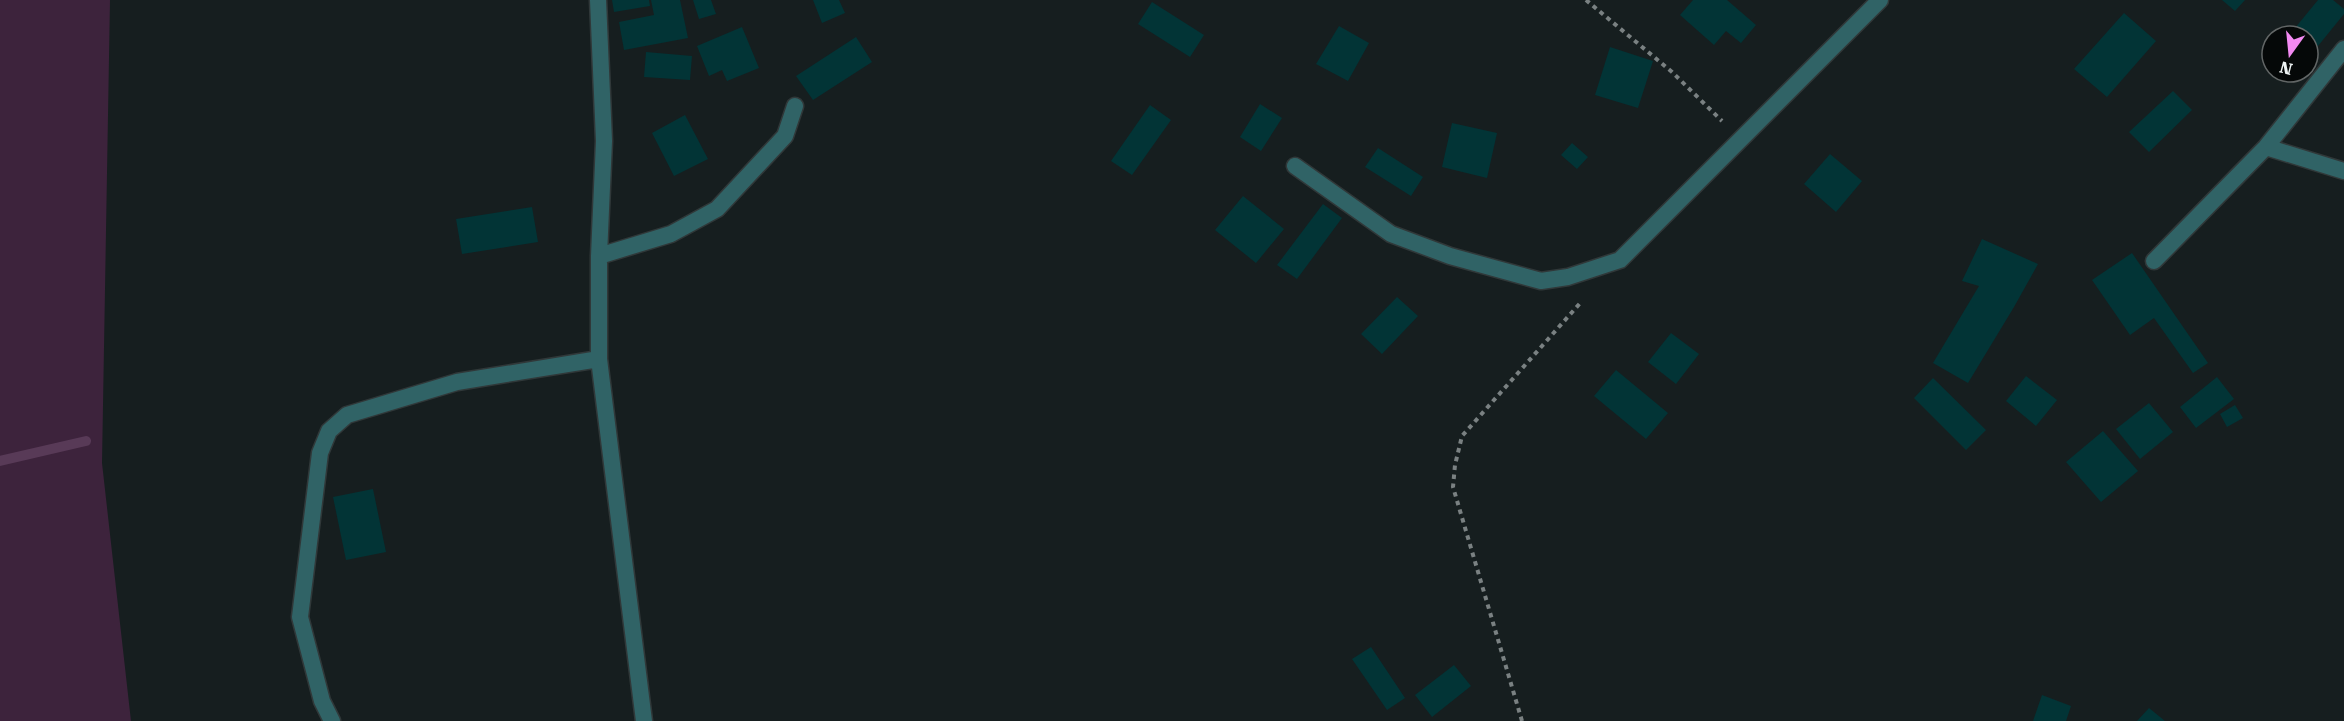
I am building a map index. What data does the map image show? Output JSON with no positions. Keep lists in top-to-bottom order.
{
  "north": "bottom"
}
